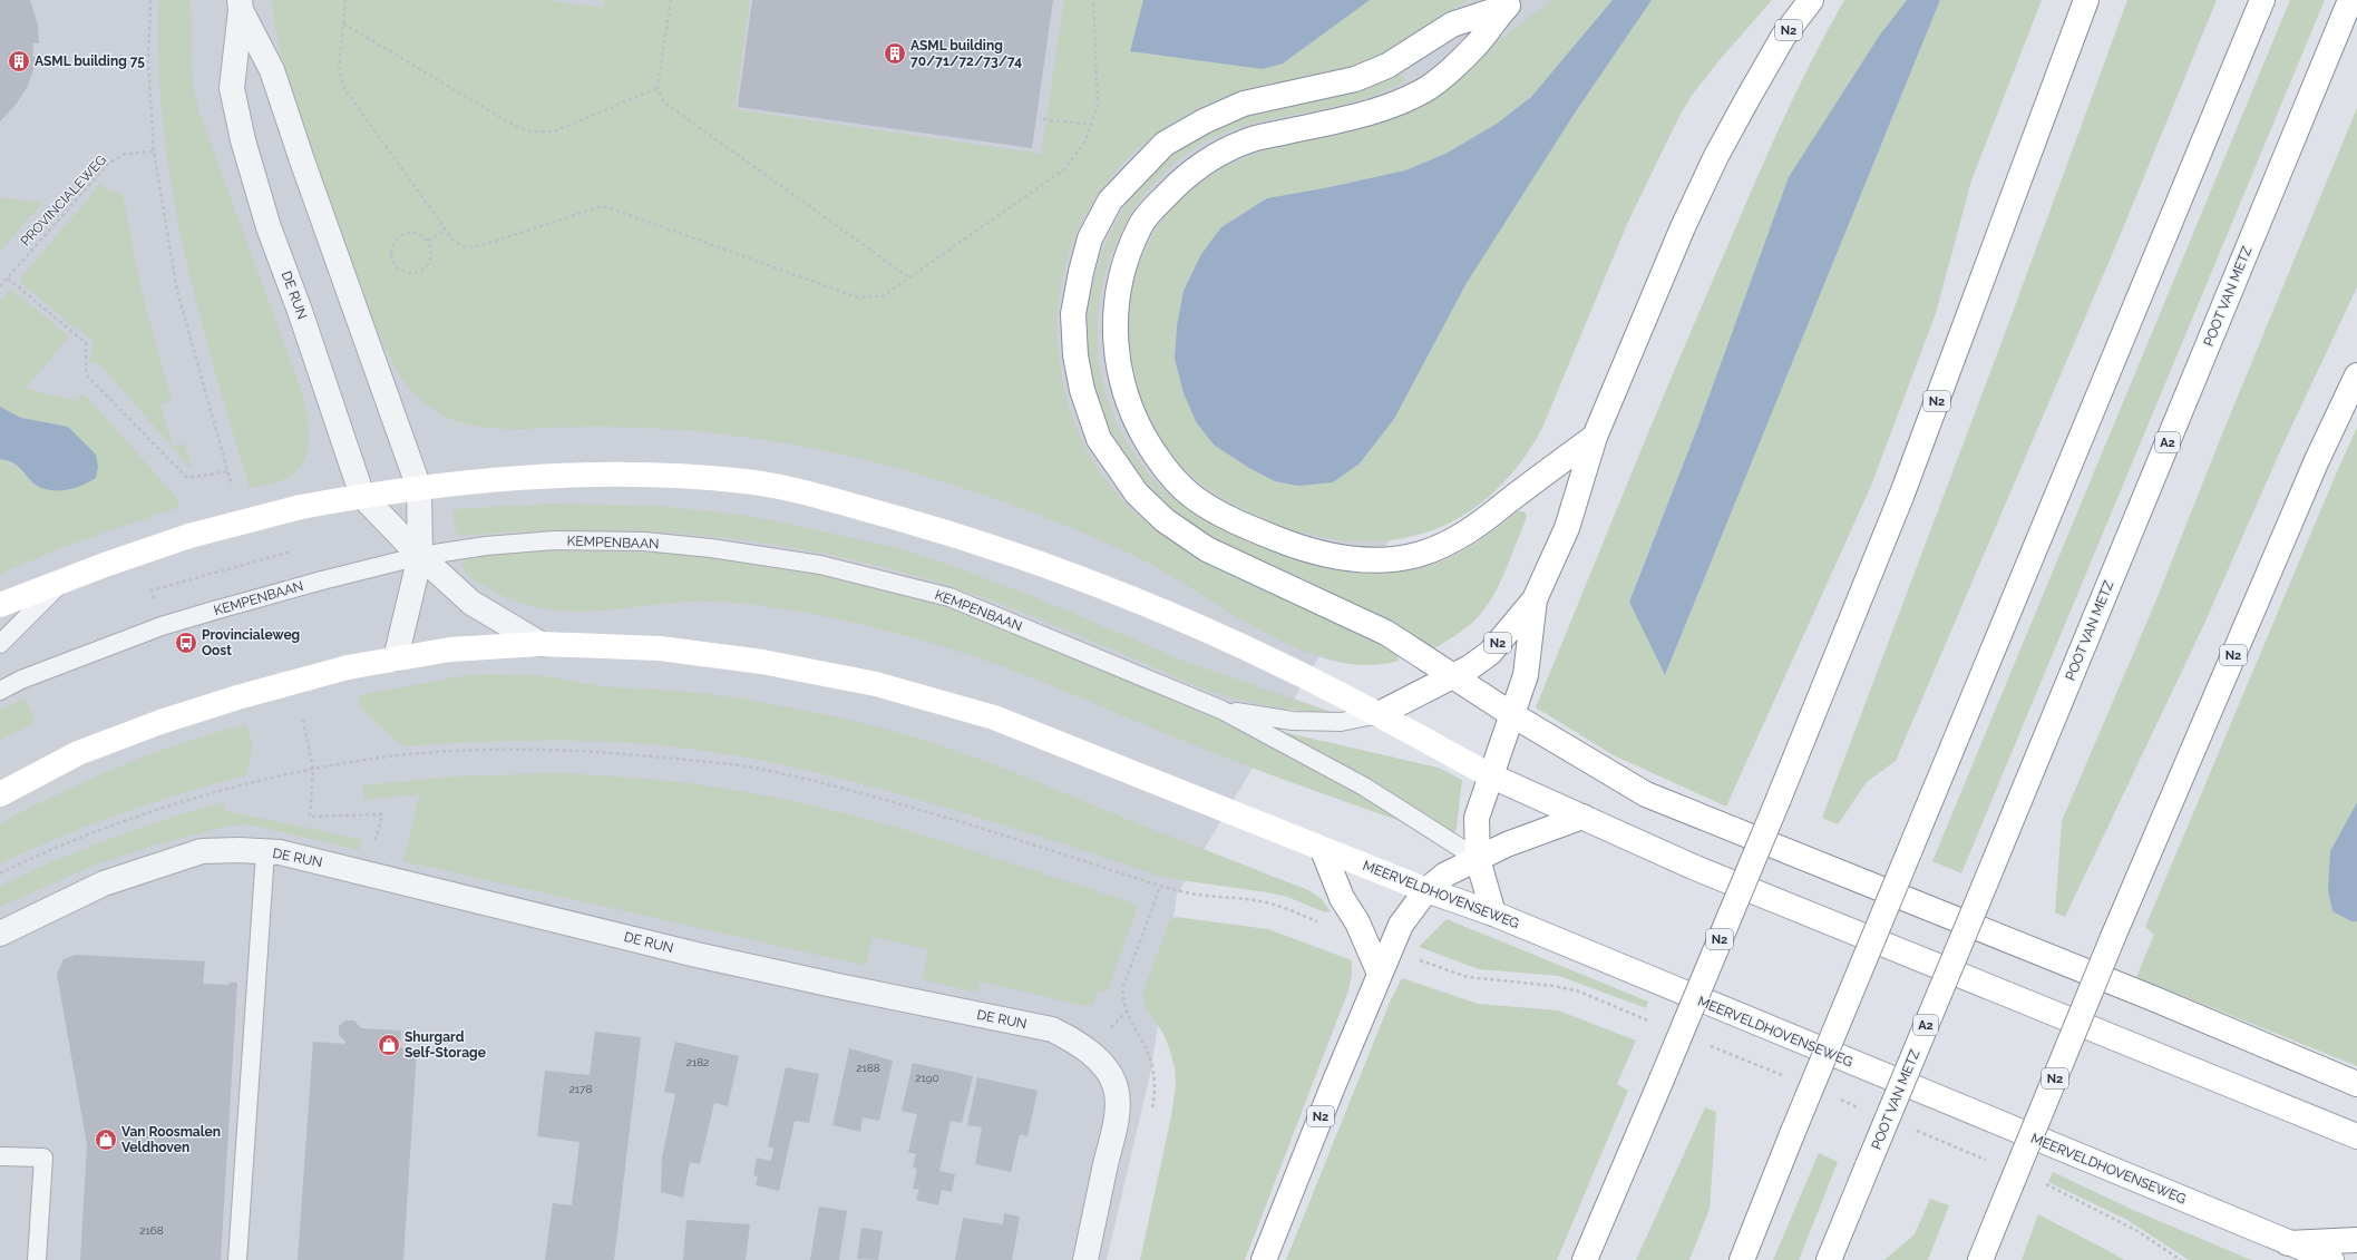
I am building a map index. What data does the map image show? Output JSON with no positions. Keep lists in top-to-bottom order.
{
  "streets": {
    "main road": [
      "N2",
      "POOT VAN METZ",
      "A2",
      "MEERVELDHOVENSEWEG"
    ],
    "street": ["DE RUN"],
    "lane": ["KEMPENBAAN"],
    "path": ["PROVINCIALEWEG"]
  },
  "crossings": [
    ["N2", "MEERVELDHOVENSEWEG"],
    ["DE RUN", "KEMPENBAAN"],
    ["DE RUN", "MEERVELDHOVENSEWEG"]
  ],
  "places": {
    "building": ["ASML building 70/71/72/73/74", "ASML building 75"],
    "bus stop": ["Provincialeweg Oost"],
    "shop": ["Shurgard Self-Storage", "Van Roosmalen Veldhoven"]
  },
  "house_numbers": [
    "2182",
    "2188",
    "2190",
    "2178",
    "2168"
  ]
}
